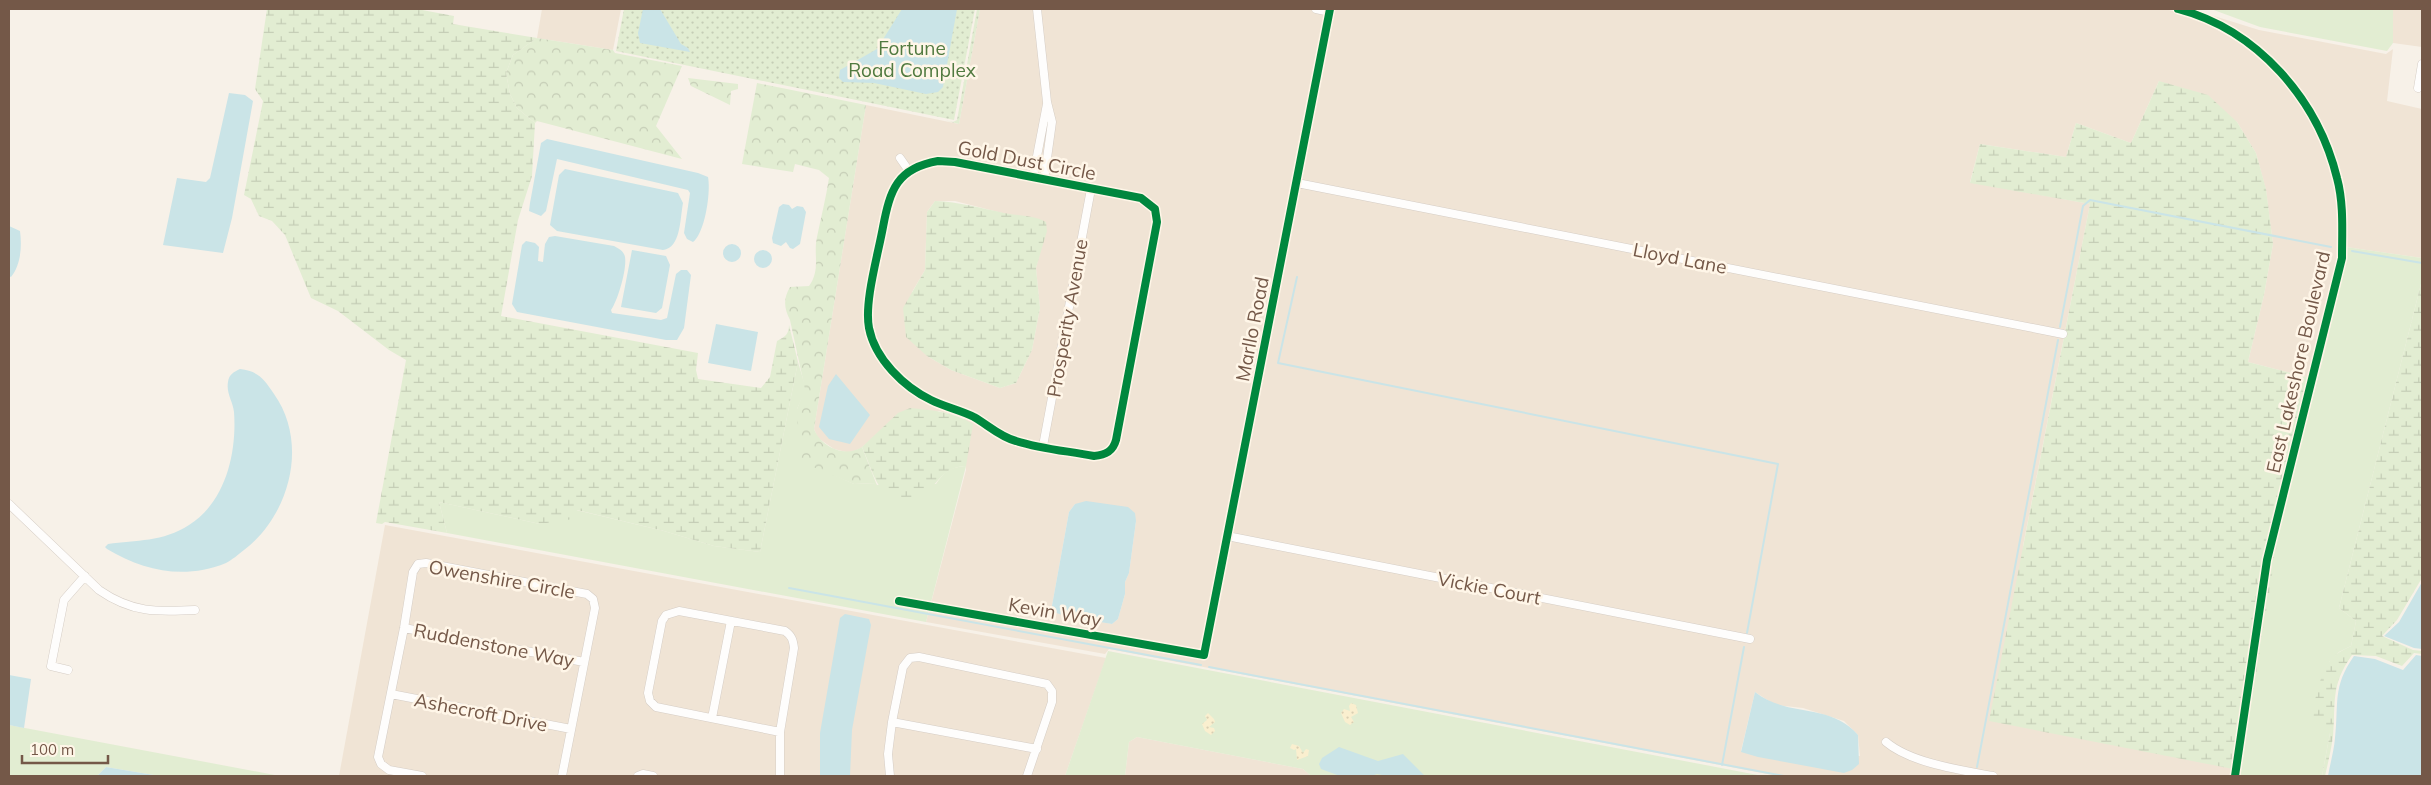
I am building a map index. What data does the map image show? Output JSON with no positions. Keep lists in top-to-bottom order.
{
  "streets": {
    "street": [
      "Gold Dust Circle",
      "Lloyd Lane",
      "Prosperity Avenue",
      "Marllo Road",
      "East Lakeshore Boulevard",
      "Owenshire Circle",
      "Vickie Court",
      "Kevin Way",
      "Ruddenstone Way",
      "Ashecroft Drive"
    ]
  },
  "crossings": [
    ["Gold Dust Circle", "Prosperity Avenue"],
    ["Lloyd Lane", "Marllo Road"],
    ["Marllo Road", "Vickie Court"],
    ["Marllo Road", "Kevin Way"],
    ["Owenshire Circle", "Ruddenstone Way"],
    ["Owenshire Circle", "Ashecroft Drive"]
  ],
  "parks": ["Fortune Road Complex"],
  "scale_bar": "100 m"
}
